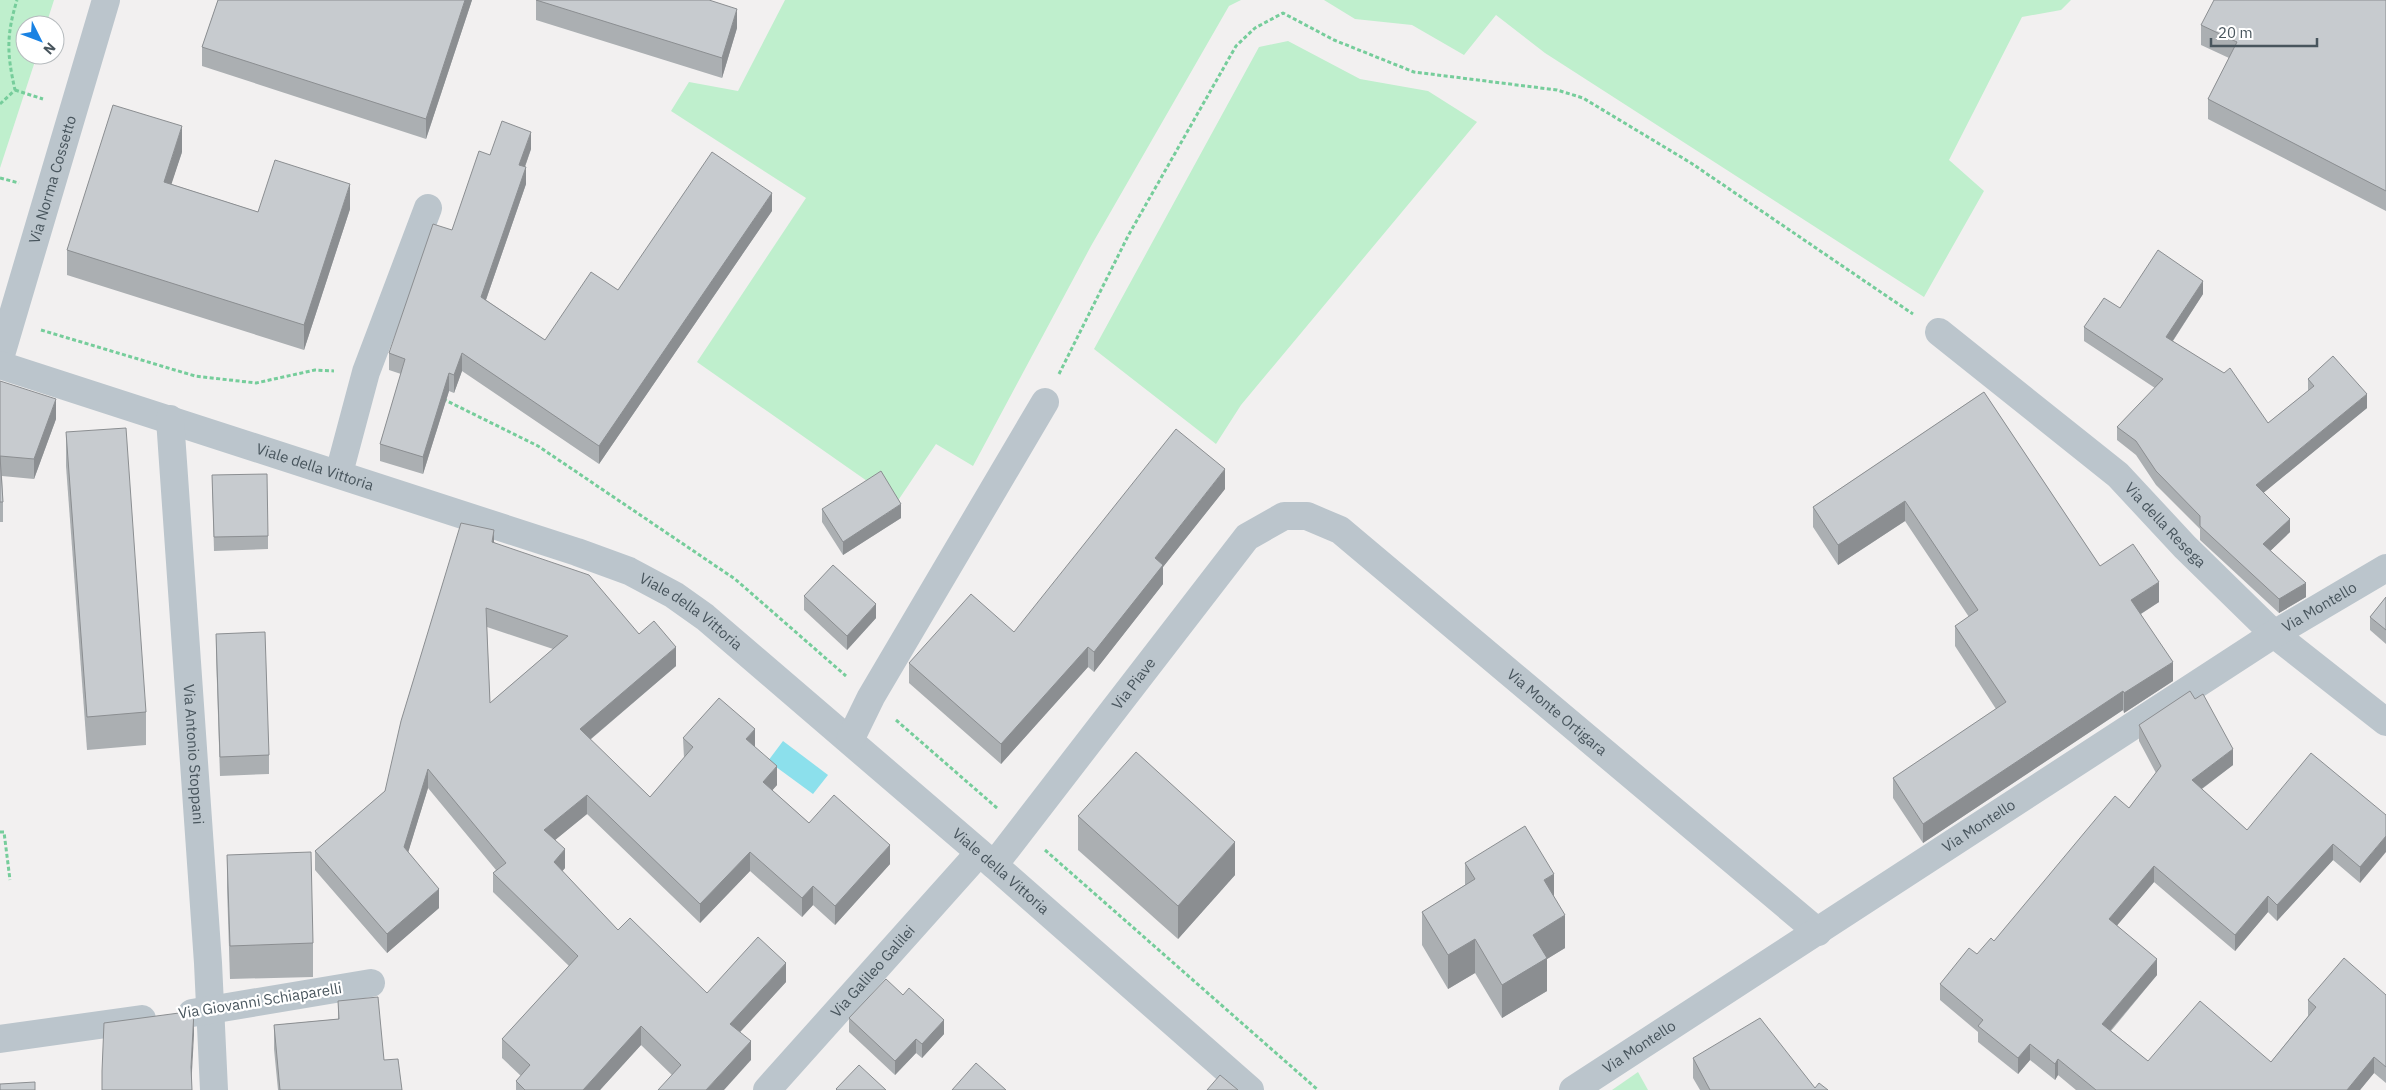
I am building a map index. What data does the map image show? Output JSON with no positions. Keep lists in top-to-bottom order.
{
  "streets": {
    "street": [
      "Via Norma Cossetto",
      "Viale della Vittoria",
      "Via della Resega",
      "Via Montello",
      "Via Piave",
      "Via Monte Ortigara",
      "Via Antonio Stoppani",
      "Via Galileo Galilei",
      "Via Giovanni Schiaparelli"
    ]
  },
  "crossings": [
    ["Viale della Vittoria", "Via Piave"],
    ["Viale della Vittoria", "Via Antonio Stoppani"],
    ["Viale della Vittoria", "Via Galileo Galilei"],
    ["Via della Resega", "Via Montello"],
    ["Via Montello", "Via Monte Ortigara"],
    ["Via Piave", "Via Monte Ortigara"],
    ["Via Piave", "Via Galileo Galilei"],
    ["Via Antonio Stoppani", "Via Giovanni Schiaparelli"]
  ],
  "scale_bar": "20 m",
  "north": "bottom right"
}
